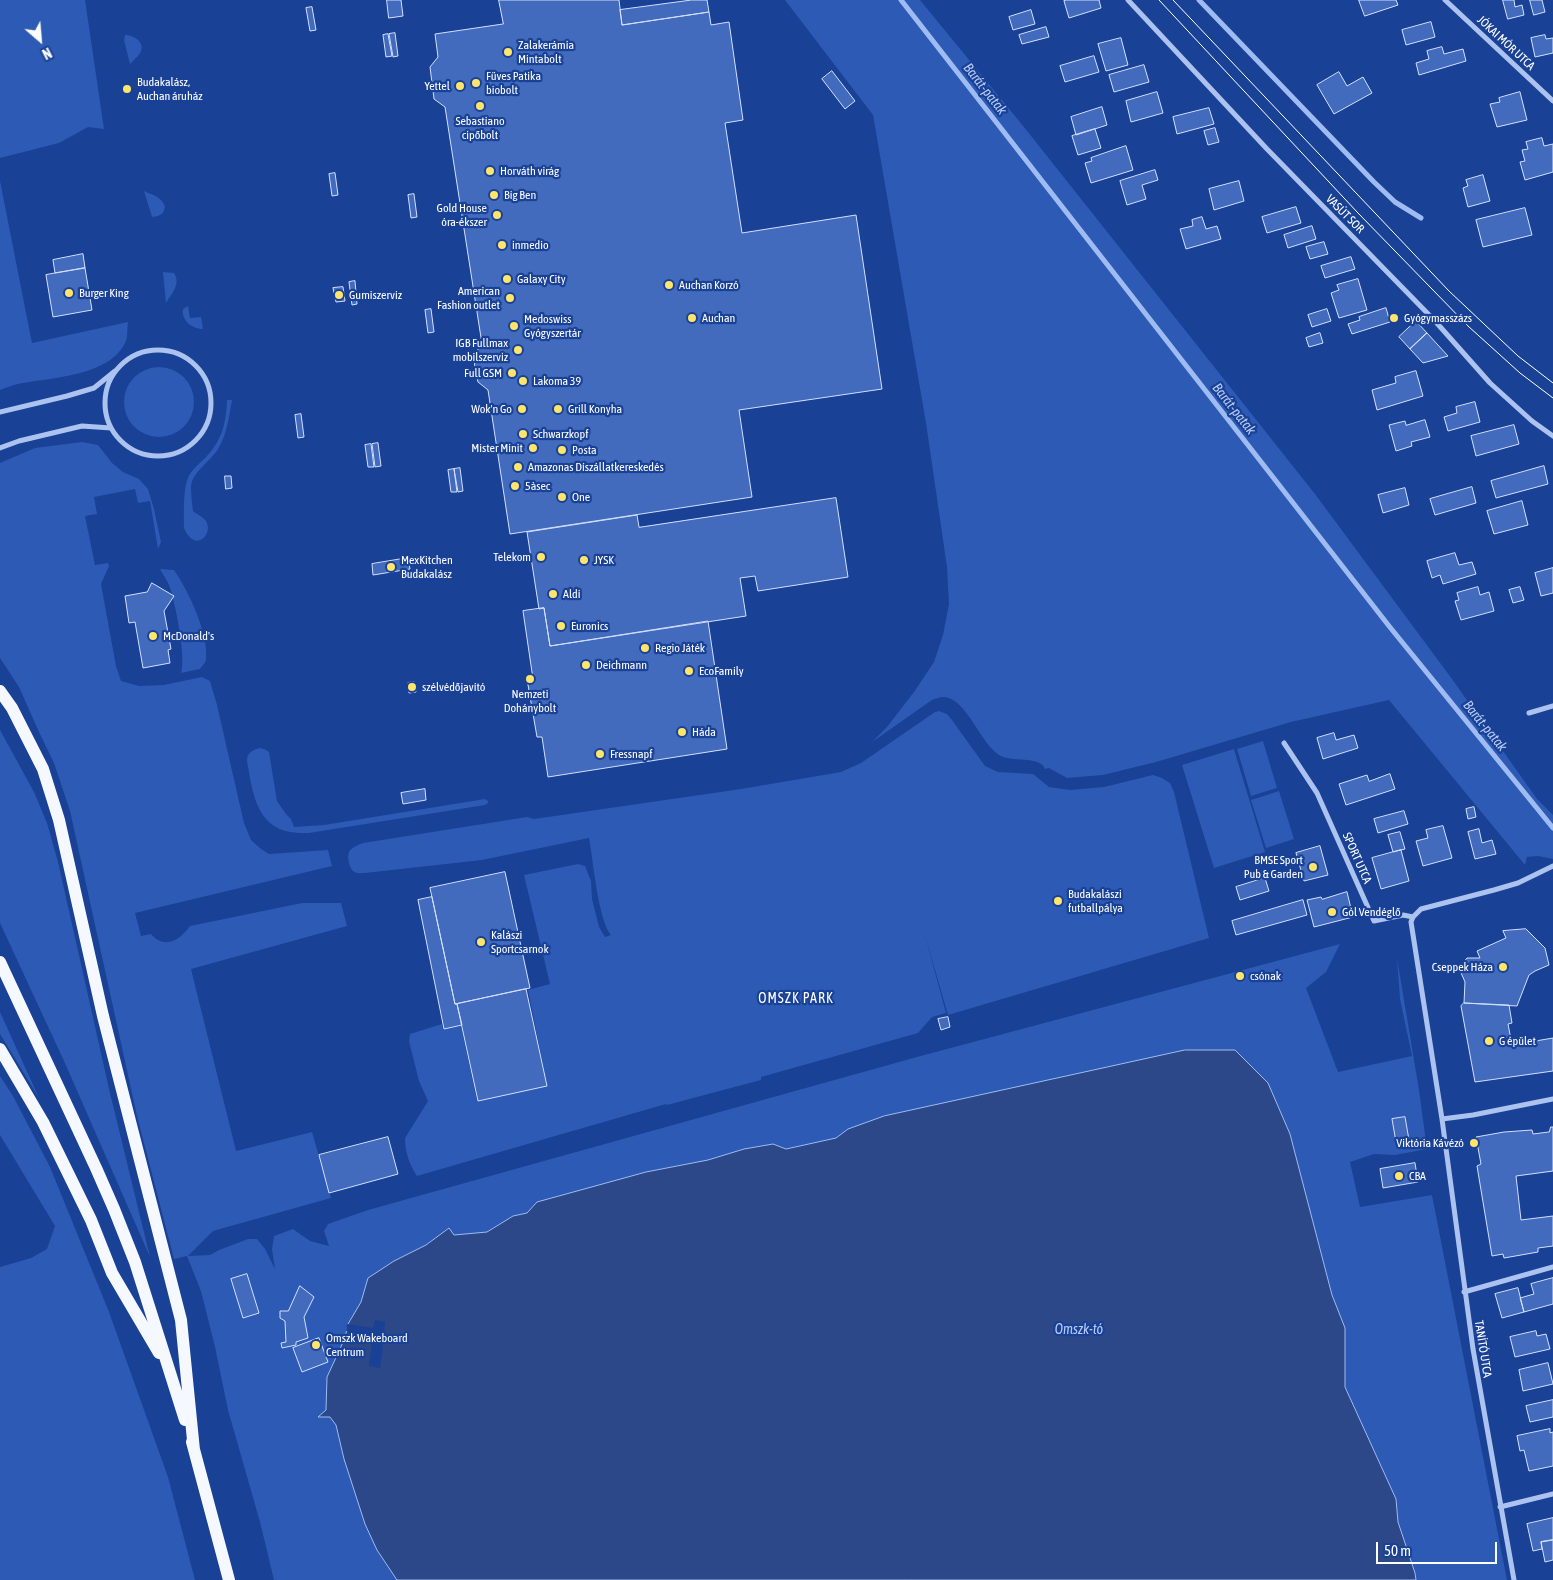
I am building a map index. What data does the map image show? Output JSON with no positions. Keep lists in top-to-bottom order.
{
  "streets": {
    "street": [
      "JÓKAI MÓR UTCA",
      "VASÚT SOR",
      "SPORT UTCA",
      "TANÍTÓ UTCA"
    ]
  },
  "crossings": [
    ["SPORT UTCA", "TANÍTÓ UTCA"]
  ],
  "districts": ["OMSZK PARK"],
  "water": ["Barát-patak", "Omszk-tó"],
  "places": [
    "Zalakerámia Mintabolt",
    "Füves Patika biobolt",
    "Yettel",
    "Budakalász, Auchan áruház",
    "Sebastiano cipőbolt",
    "Horváth virág",
    "Big Ben",
    "Gold House óra-ékszer",
    "inmedio",
    "Galaxy City",
    "Auchan Korzó",
    "Burger King",
    "Gumiszerviz",
    "American Fashion outlet",
    "Auchan",
    "Gyógymasszázs",
    "Medoswiss Gyógyszertár",
    "IGB Fullmax mobilszerviz",
    "Full GSM",
    "Lakoma 39",
    "Wok'n Go",
    "Grill Konyha",
    "Schwarzkopf",
    "Mister Minit",
    "Posta",
    "Amazonas Díszállatkereskedés",
    "5àsec",
    "One",
    "Telekom",
    "JYSK",
    "MexKitchen Budakalász",
    "Aldi",
    "Euronics",
    "McDonald's",
    "Regio Játék",
    "Deichmann",
    "EcoFamily",
    "Nemzeti Dohánybolt",
    "szélvédőjavító",
    "Háda",
    "Fressnapf",
    "BMSE Sport Pub & Garden",
    "Budakalászi futballpálya",
    "Gól Vendéglő",
    "Kalászi Sportcsarnok",
    "Cseppek Háza",
    "csónak",
    "G épület",
    "Viktória Kávézó",
    "CBA",
    "Omszk Wakeboard Centrum"
  ],
  "scale_bar": "50 m",
  "north": "bottom right"
}
